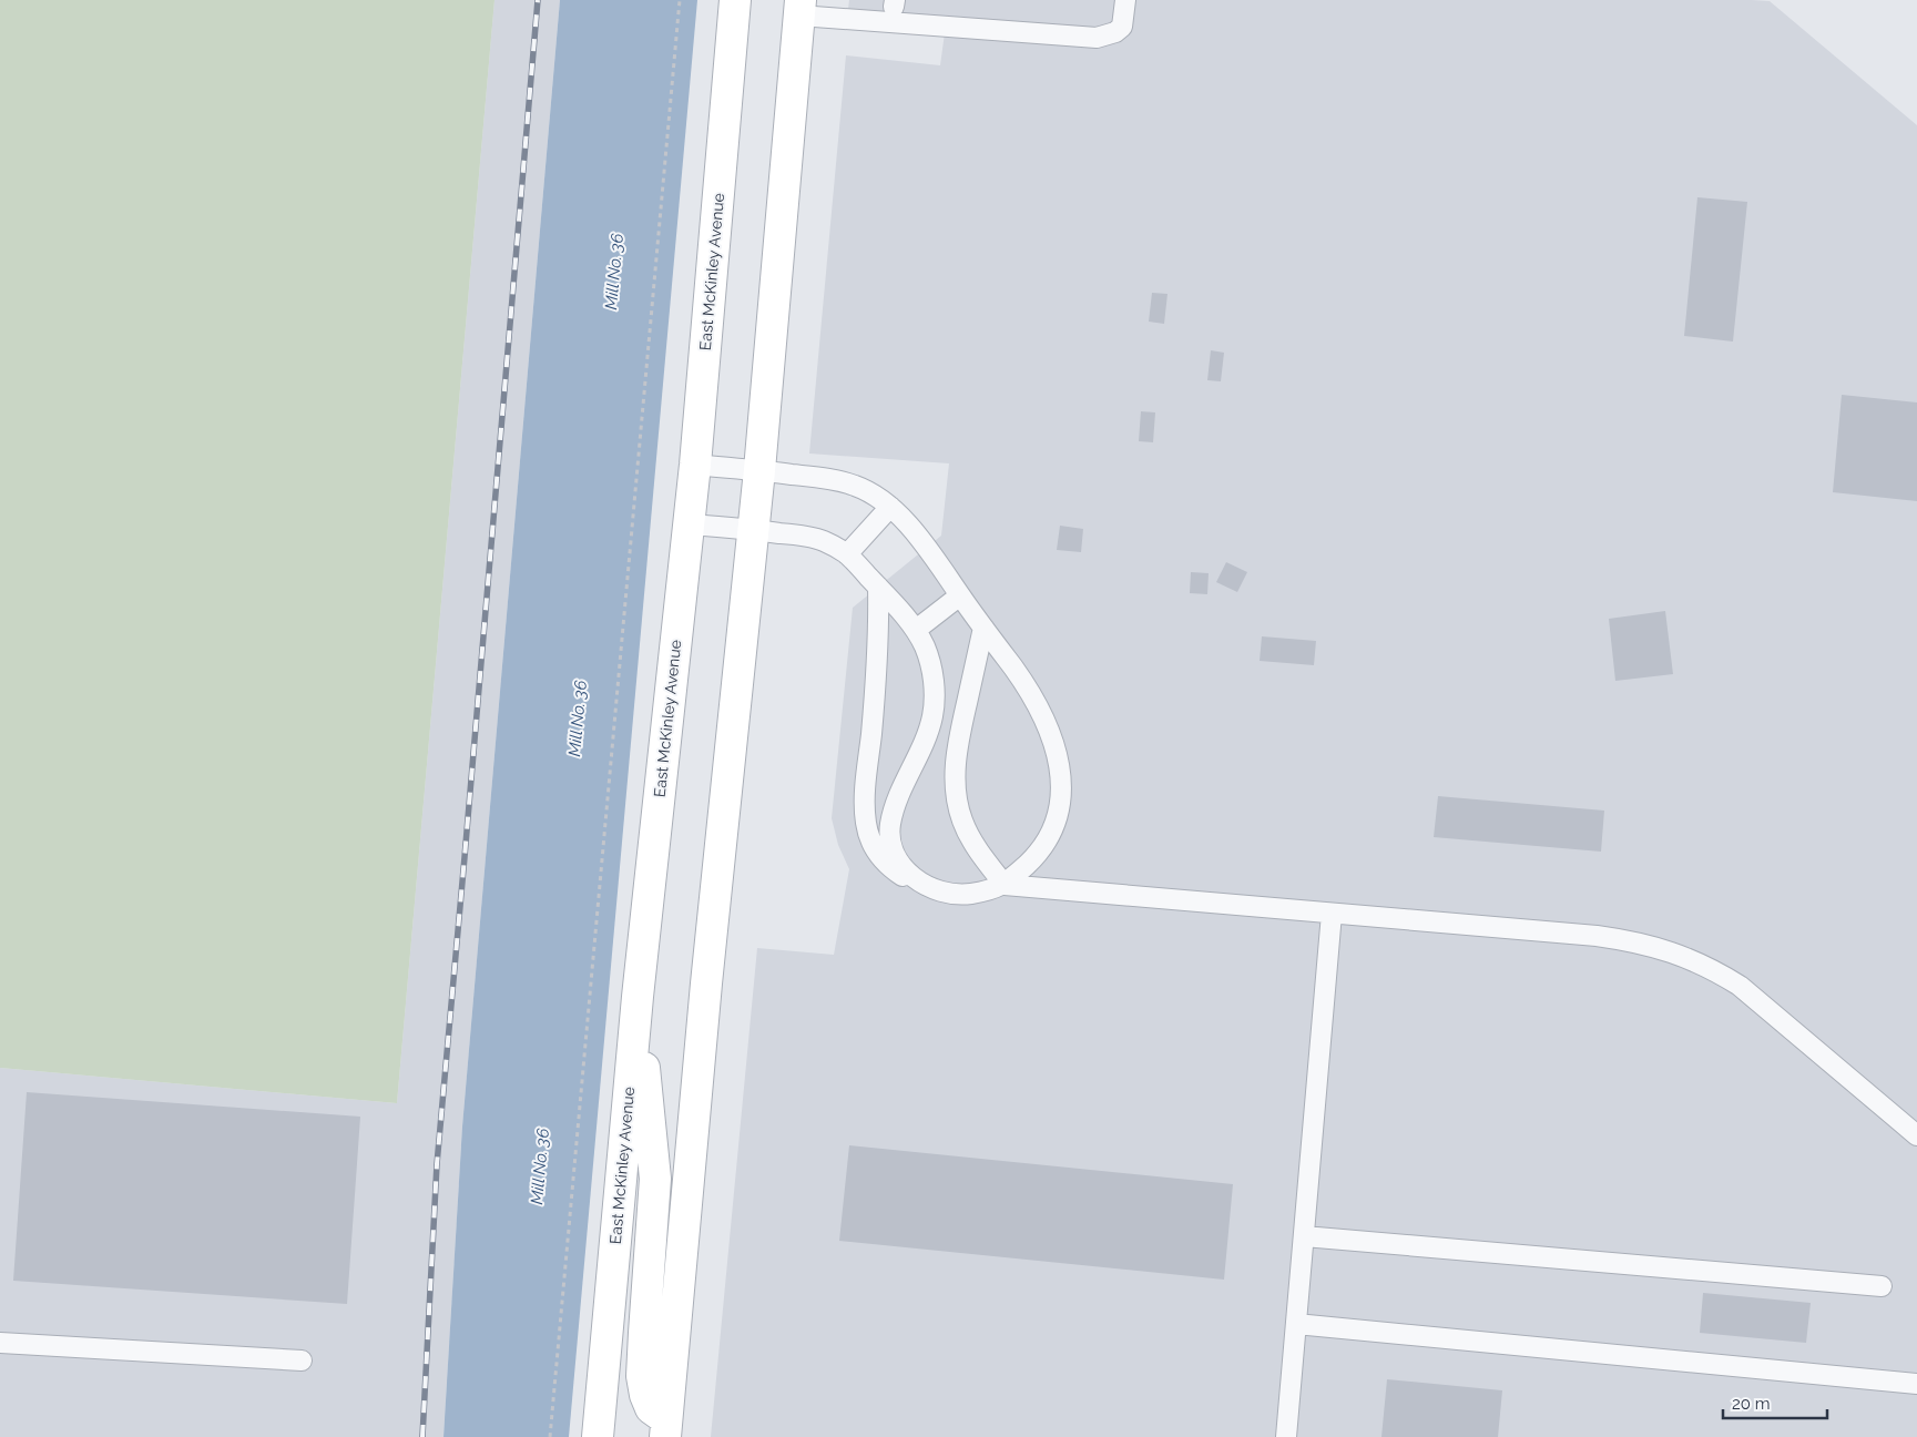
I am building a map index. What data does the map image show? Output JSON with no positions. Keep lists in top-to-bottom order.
{
  "streets": {
    "main road": ["East McKinley Avenue"]
  },
  "water": ["Mill No. 36"],
  "scale_bar": "20 m"
}
